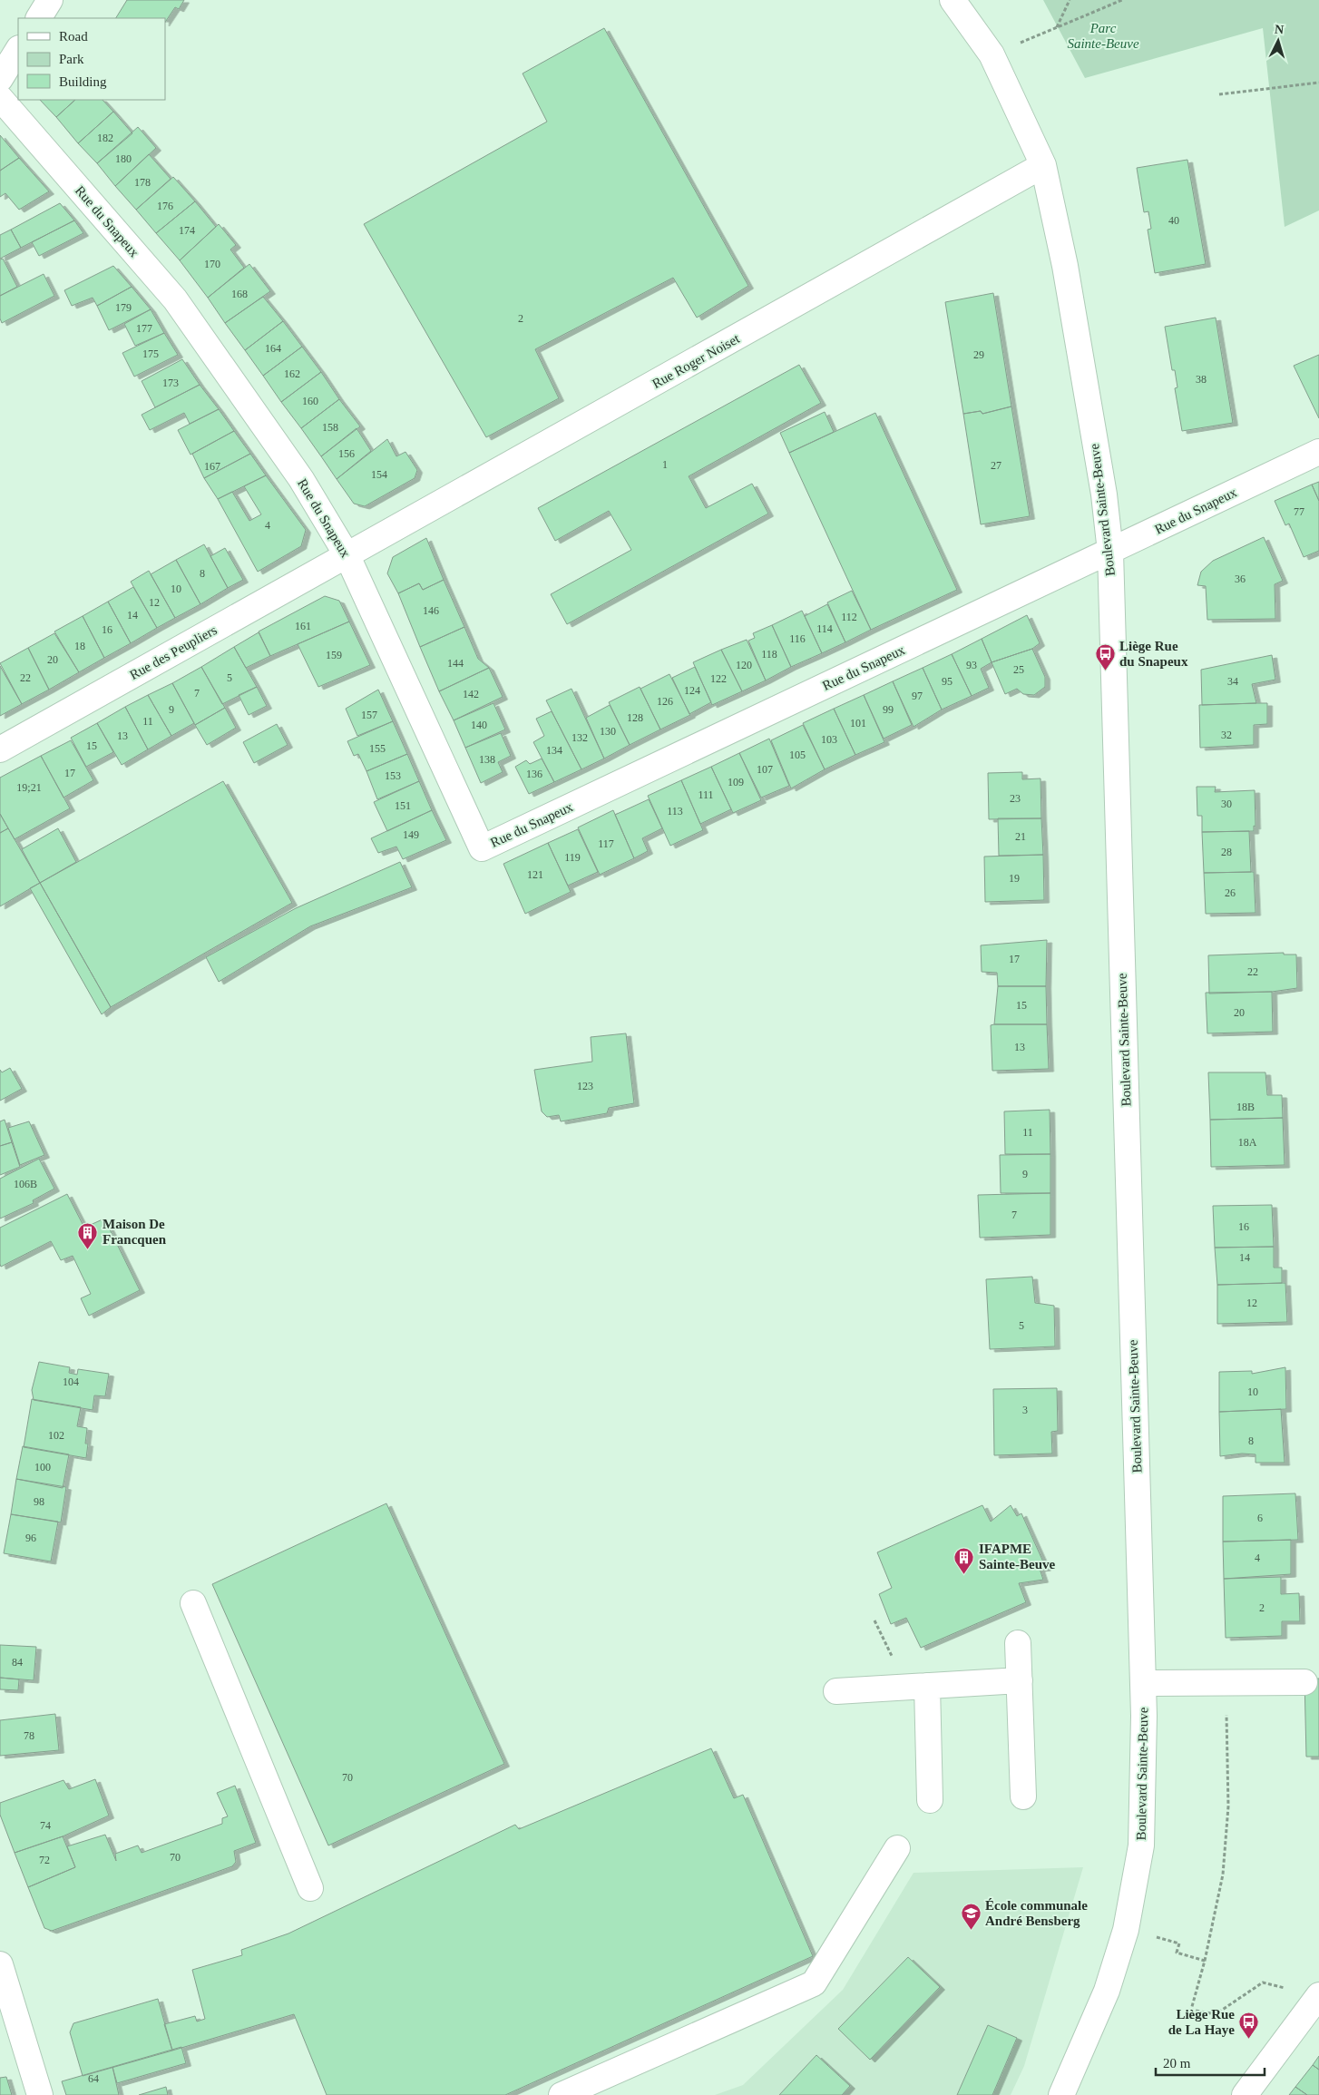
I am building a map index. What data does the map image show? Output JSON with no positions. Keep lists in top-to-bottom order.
{
  "streets": {
    "street": [
      "Rue du Snapeux",
      "Rue Roger Noiset",
      "Boulevard Sainte-Beuve",
      "Rue des Peupliers"
    ]
  },
  "crossings": [
    ["Rue du Snapeux", "Rue Roger Noiset"],
    ["Rue du Snapeux", "Boulevard Sainte-Beuve"],
    ["Rue du Snapeux", "Rue des Peupliers"],
    ["Rue Roger Noiset", "Boulevard Sainte-Beuve"],
    ["Rue Roger Noiset", "Rue des Peupliers"]
  ],
  "parks": ["Parc Sainte-Beuve"],
  "places": {
    "bus stop": ["Liège Rue du Snapeux", "Liège Rue de La Haye"],
    "building": ["Maison De Francquen", "IFAPME Sainte-Beuve"],
    "school or university": ["École communale André Bensberg"]
  },
  "house_numbers": [
    "182",
    "180",
    "178",
    "176",
    "40",
    "174",
    "170",
    "168",
    "179",
    "2",
    "177",
    "164",
    "175",
    "29",
    "162",
    "38",
    "173",
    "160",
    "158",
    "156",
    "1",
    "27",
    "167",
    "154",
    "77",
    "4",
    "8",
    "36",
    "10",
    "12",
    "146",
    "14",
    "112",
    "161",
    "114",
    "16",
    "116",
    "18",
    "118",
    "159",
    "20",
    "144",
    "120",
    "93",
    "25",
    "22",
    "5",
    "122",
    "95",
    "34",
    "124",
    "7",
    "142",
    "97",
    "126",
    "9",
    "99",
    "157",
    "128",
    "11",
    "101",
    "140",
    "130",
    "32",
    "13",
    "132",
    "103",
    "15",
    "155",
    "134",
    "105",
    "138",
    "107",
    "17",
    "136",
    "153",
    "109",
    "19;21",
    "111",
    "23",
    "30",
    "151",
    "113",
    "149",
    "21",
    "117",
    "28",
    "119",
    "121",
    "19",
    "26",
    "17",
    "22",
    "15",
    "20",
    "13",
    "123",
    "18B",
    "11",
    "18A",
    "9",
    "106B",
    "7",
    "16",
    "14",
    "12",
    "5",
    "104",
    "10",
    "3",
    "102",
    "8",
    "100",
    "98",
    "6",
    "96",
    "4",
    "2",
    "84",
    "78",
    "70",
    "74",
    "70",
    "72",
    "64"
  ],
  "legend": ["Road", "Park", "Building"],
  "scale_bar": "20 m",
  "north": "top"
}
